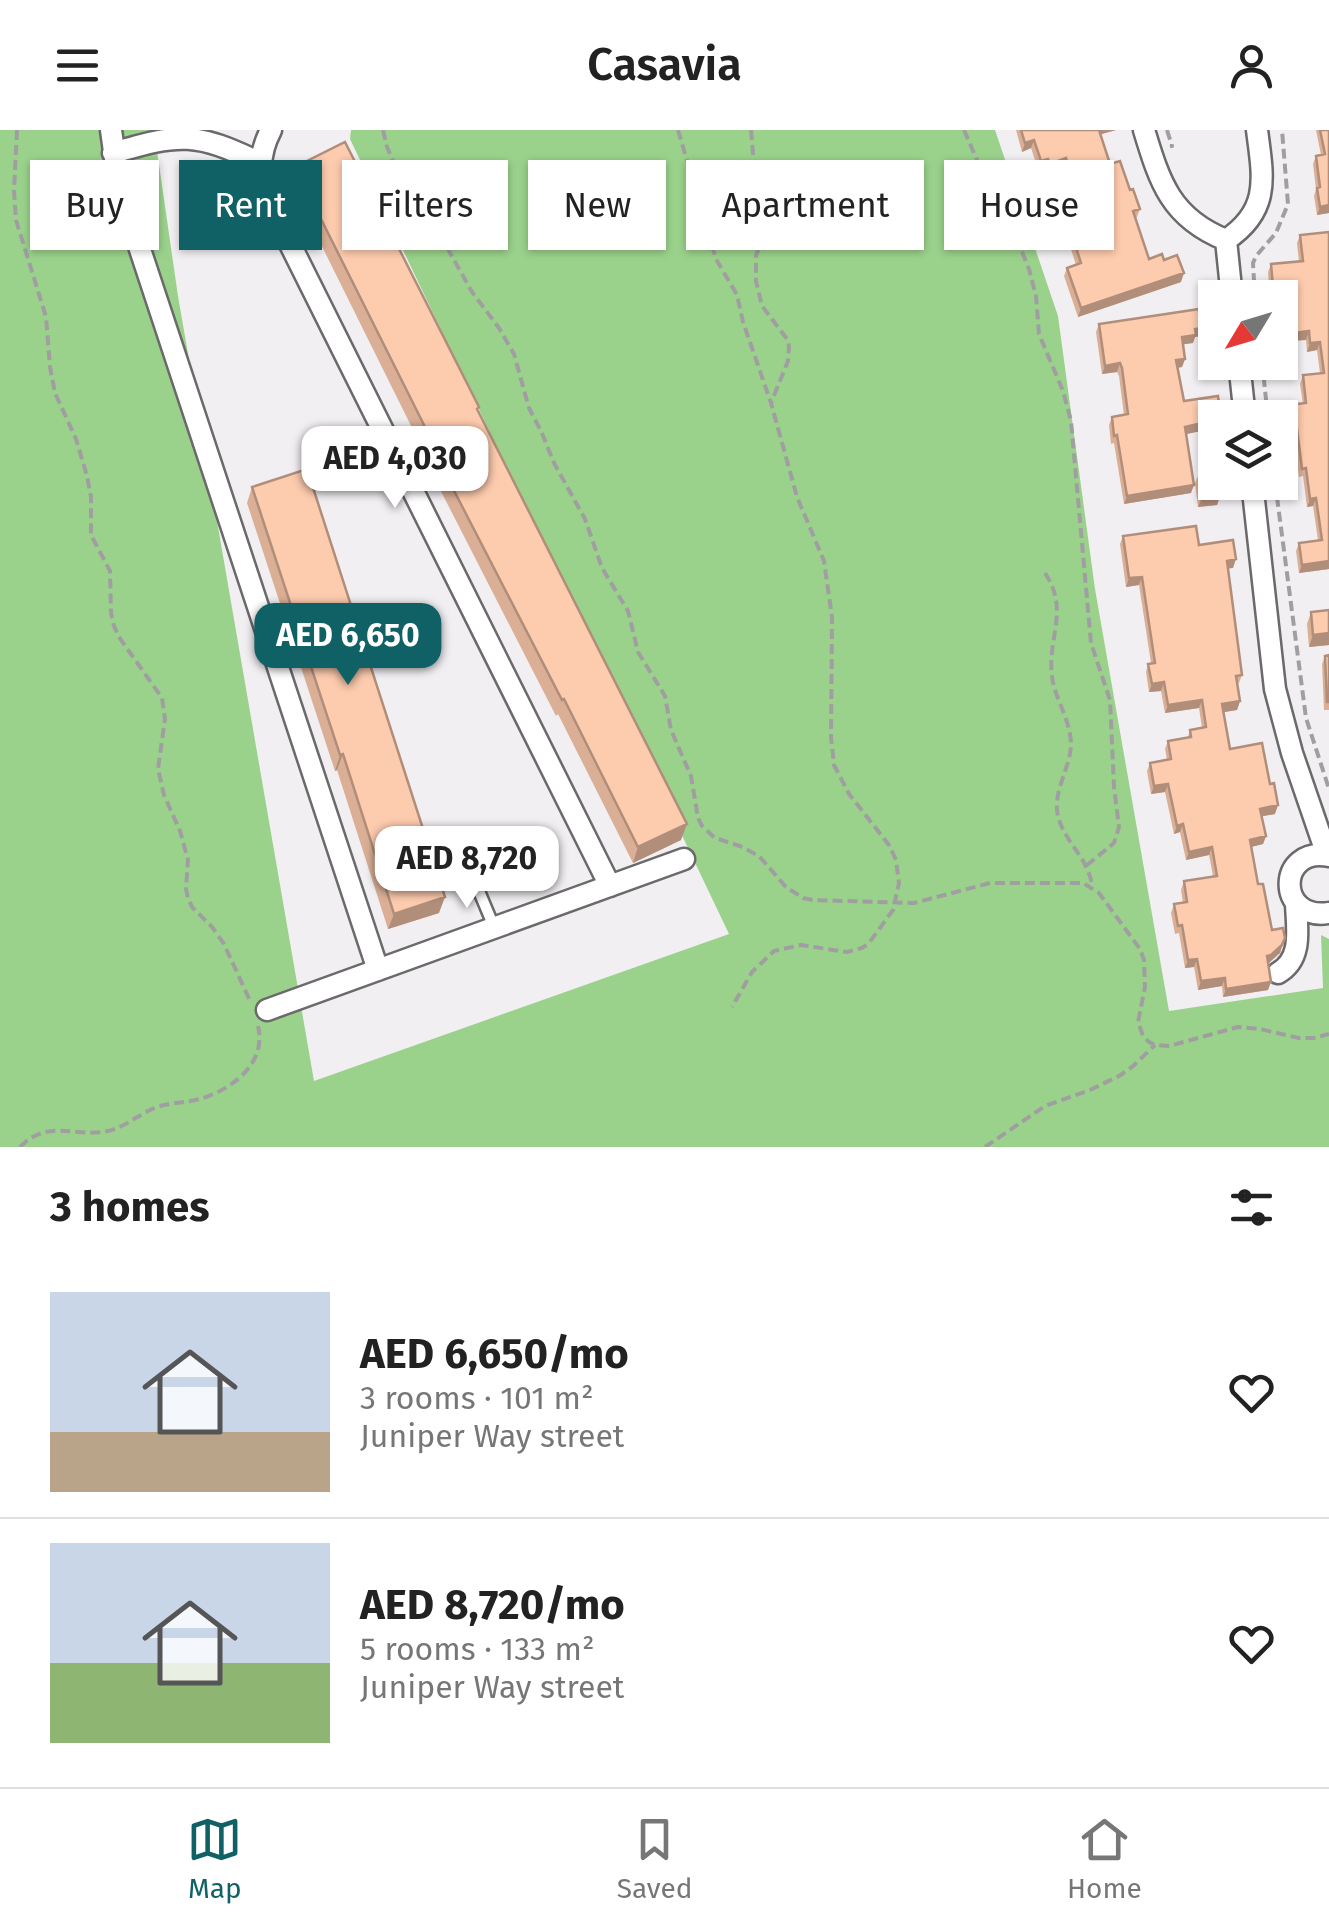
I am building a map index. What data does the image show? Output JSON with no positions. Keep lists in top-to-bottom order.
{
  "north": "bottom left",
  "page": {
    "header": "Casavia",
    "chip": [
      "Buy",
      "Rent",
      "Filters",
      "New",
      "Apartment",
      "House"
    ],
    "price": ["AED 4,030", "AED 6,650", "AED 8,720"],
    "heading": "3 homes",
    "list": [
      {
        "name": "AED 6,650/mo",
        "note": "3 rooms · 101 m² · Juniper Way street"
      },
      {
        "name": "AED 8,720/mo",
        "note": "5 rooms · 133 m² · Juniper Way street"
      }
    ],
    "tabs": ["Map", "Saved", "Home"]
  }
}
